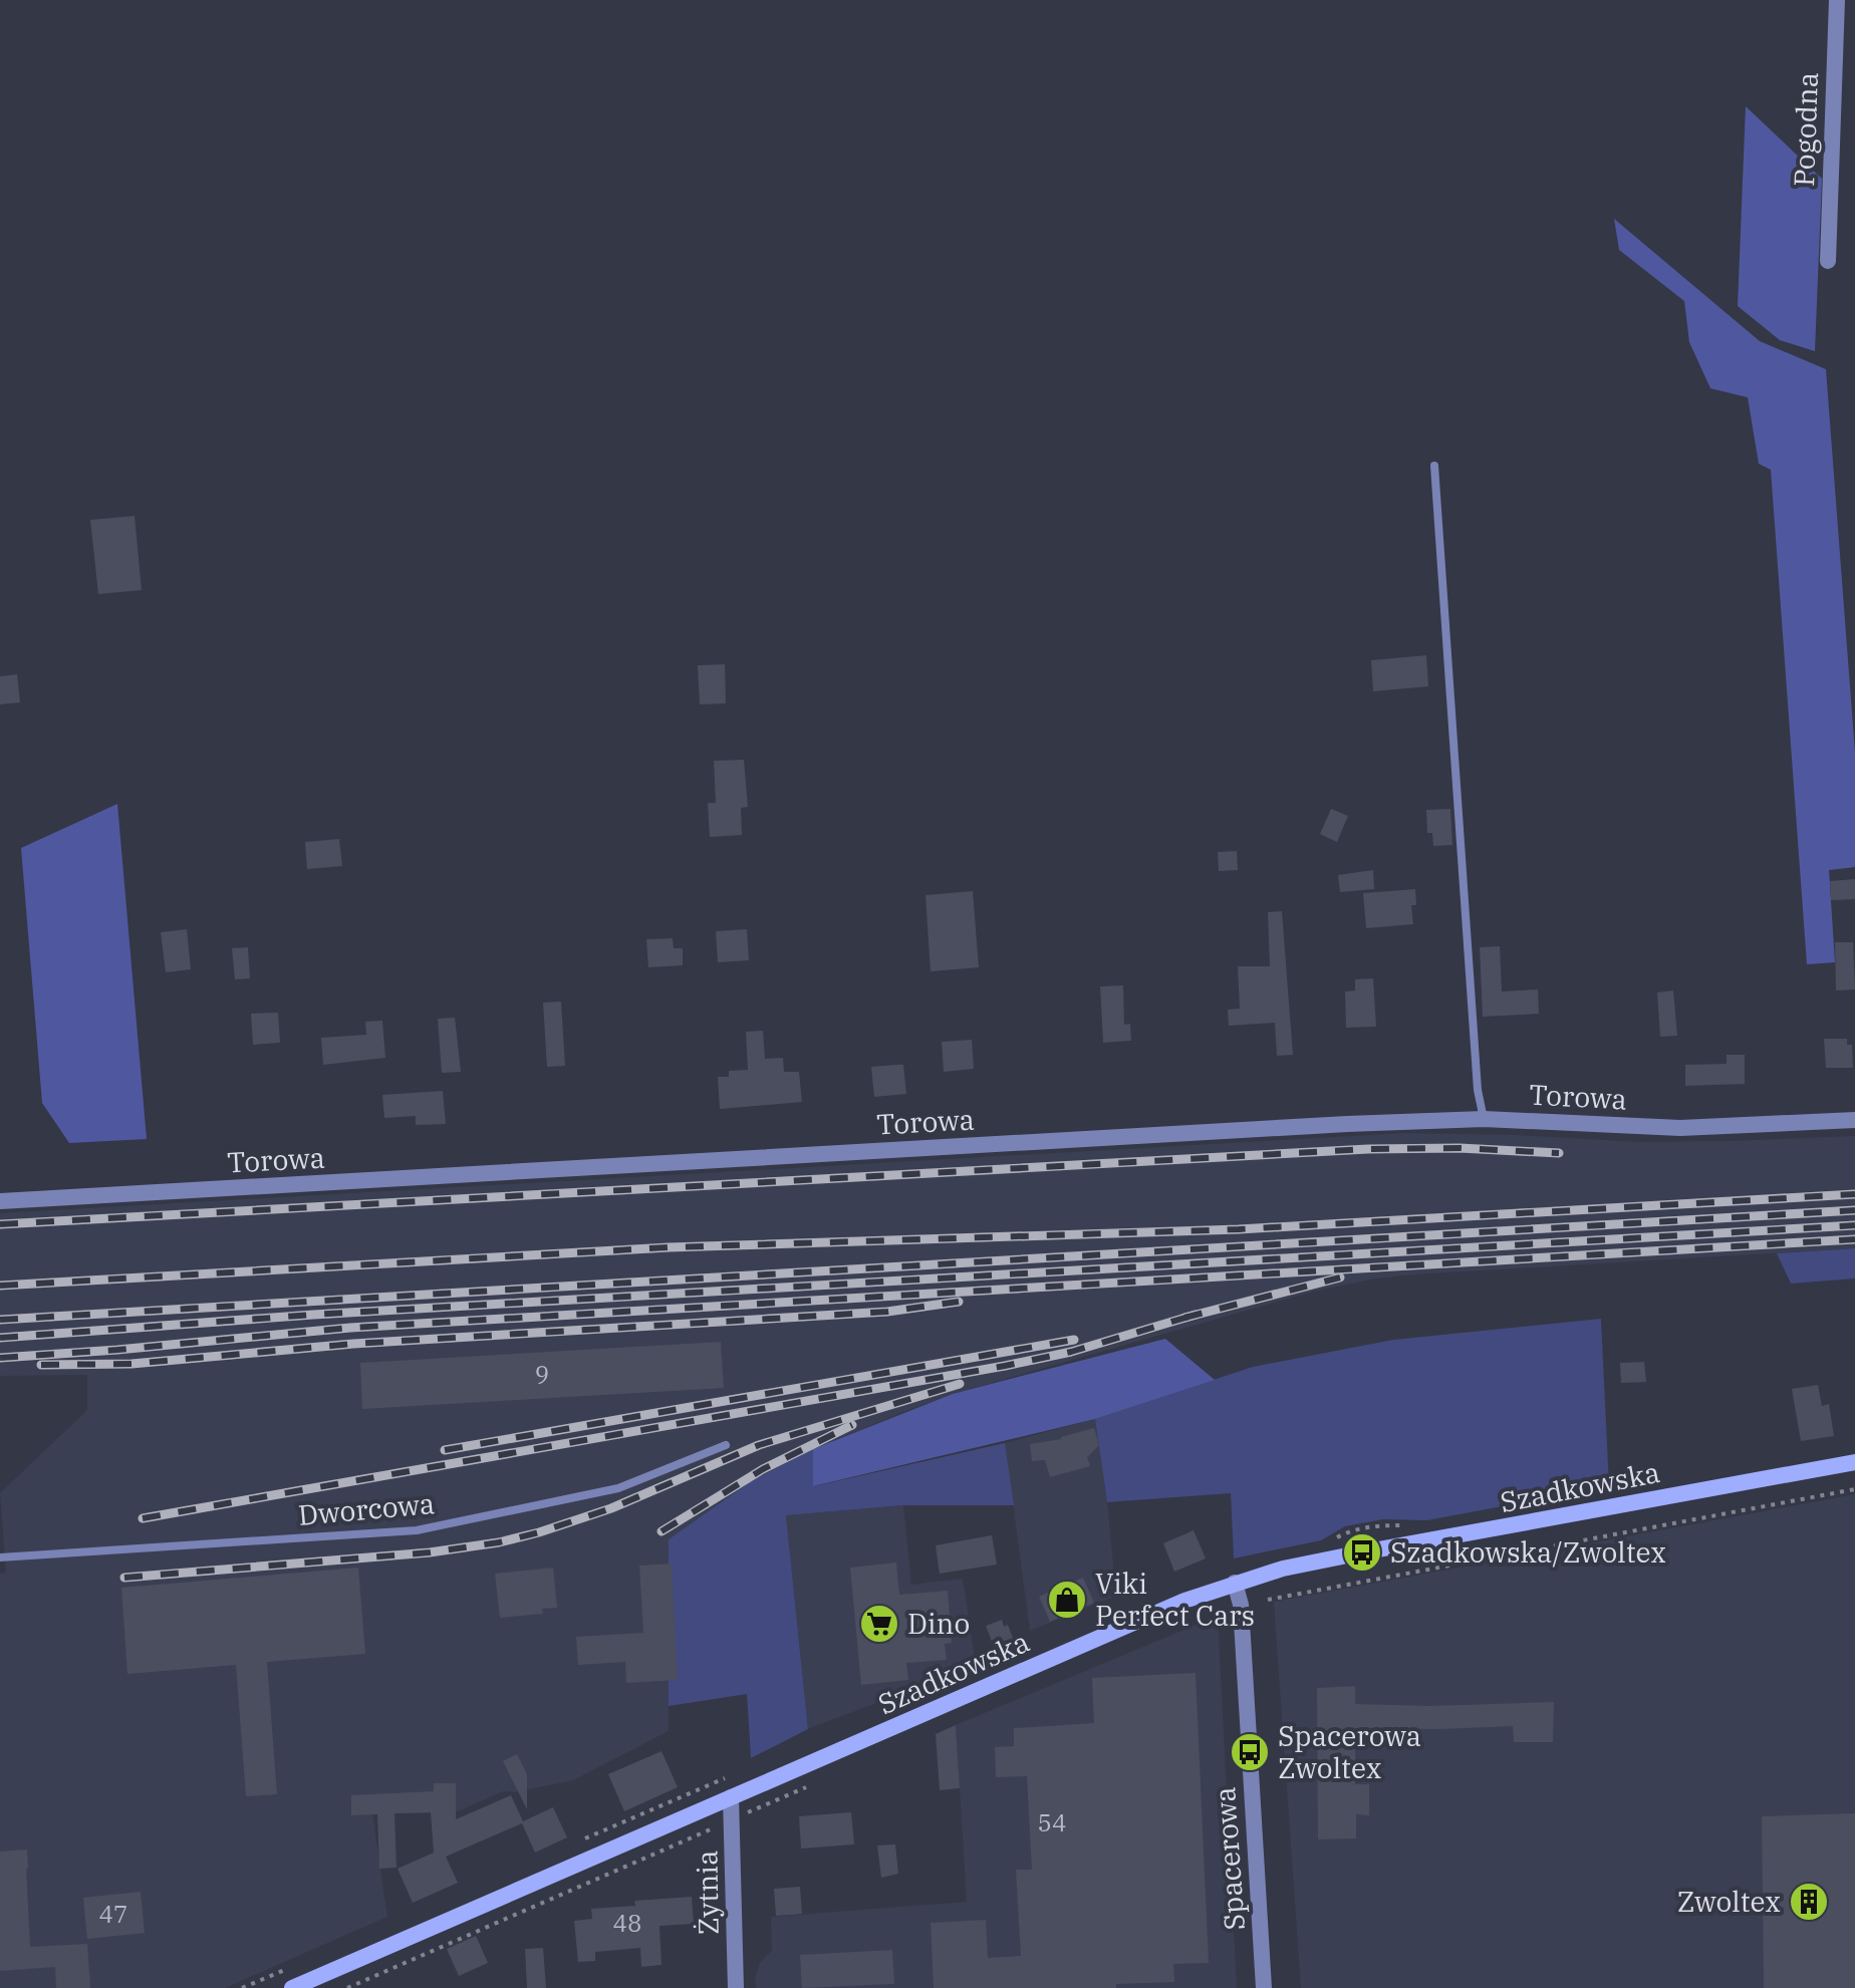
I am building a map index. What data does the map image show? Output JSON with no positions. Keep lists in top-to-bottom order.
{
  "streets": {
    "street": [
      "Pogodna",
      "Torowa",
      "Szadkowska",
      "Spacerowa",
      "Żytnia"
    ],
    "lane": ["Dworcowa"]
  },
  "crossings": [
    ["Szadkowska", "Spacerowa"],
    ["Szadkowska", "Żytnia"]
  ],
  "places": {
    "bus stop": ["Szadkowska/Zwoltex", "Spacerowa Zwoltex"],
    "shop": ["Viki Perfect Cars"],
    "supermarket": ["Dino"],
    "building": ["Zwoltex"]
  },
  "house_numbers": [
    "9",
    "54",
    "47",
    "48"
  ]
}
